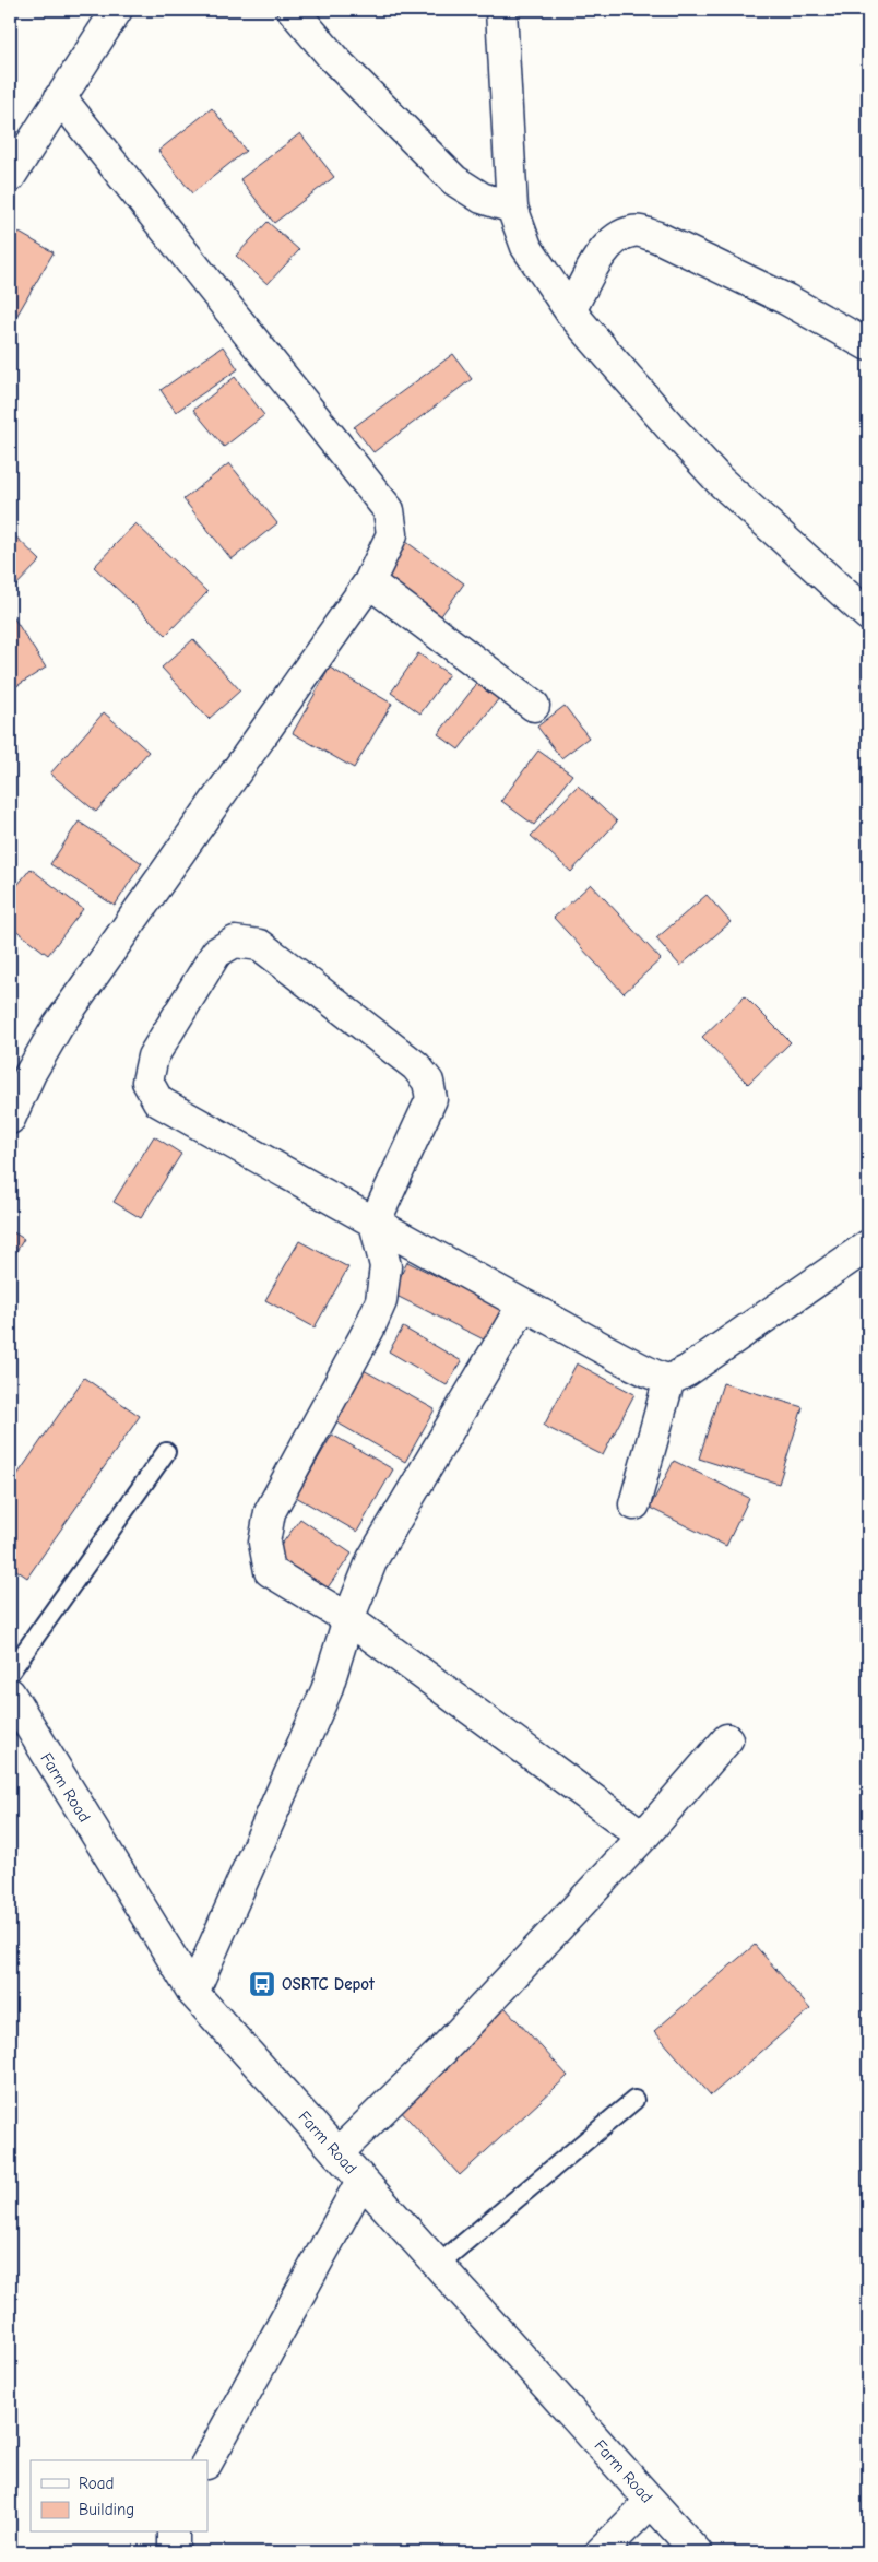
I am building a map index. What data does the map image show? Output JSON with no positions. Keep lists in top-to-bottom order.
{
  "streets": {
    "street": ["Farm Road"]
  },
  "places": {
    "bus stop": ["OSRTC Depot"]
  },
  "legend": ["Road", "Building"]
}
